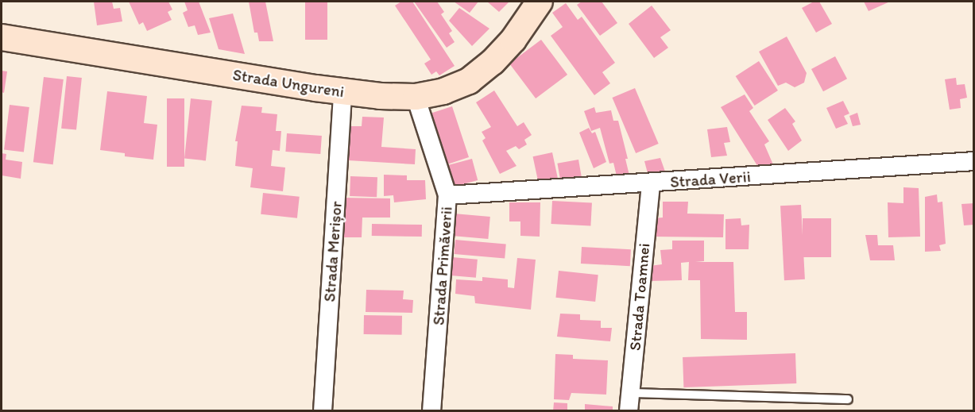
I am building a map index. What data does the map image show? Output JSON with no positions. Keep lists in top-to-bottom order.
{
  "streets": {
    "main road": ["Strada Ungureni"],
    "street": [
      "Strada Verii",
      "Strada Merișor",
      "Strada Primăverii",
      "Strada Toamnei"
    ]
  },
  "crossings": [
    ["Strada Ungureni", "Strada Merișor"],
    ["Strada Ungureni", "Strada Primăverii"],
    ["Strada Verii", "Strada Primăverii"],
    ["Strada Verii", "Strada Toamnei"]
  ]
}
